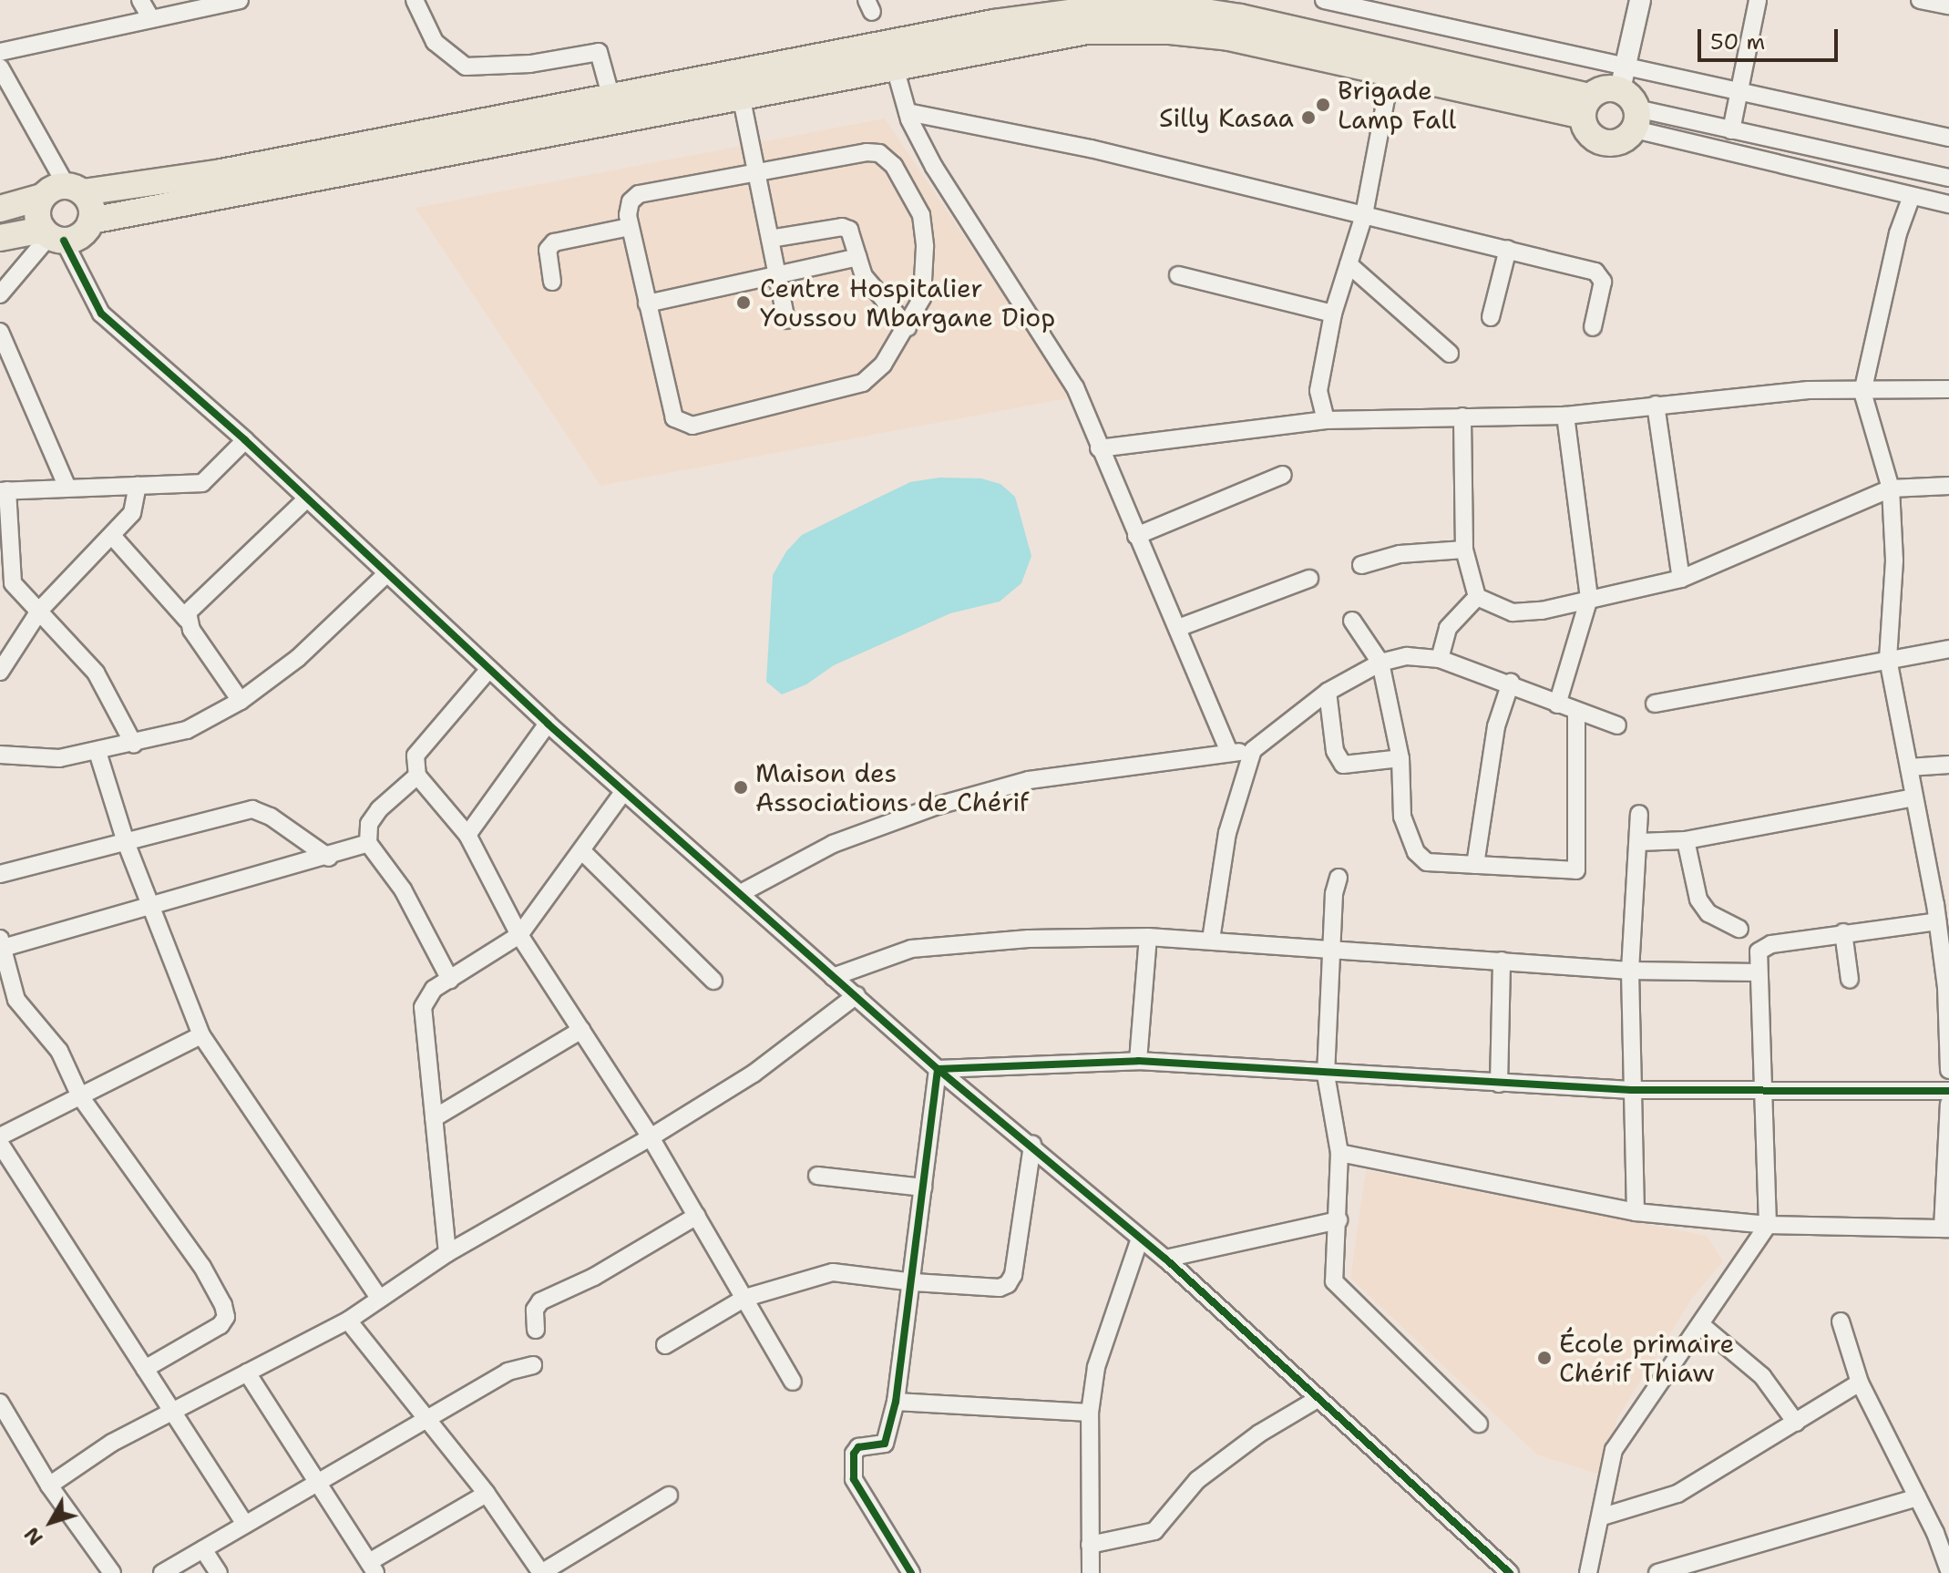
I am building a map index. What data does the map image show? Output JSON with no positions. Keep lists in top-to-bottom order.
{
  "places": [
    "Brigade Lamp Fall",
    "Silly Kasaa",
    "Centre Hospitalier Youssou Mbargane Diop",
    "Maison des Associations de Chérif",
    "École primaire Chérif Thiaw"
  ],
  "scale_bar": "50 m",
  "north": "bottom left"
}
